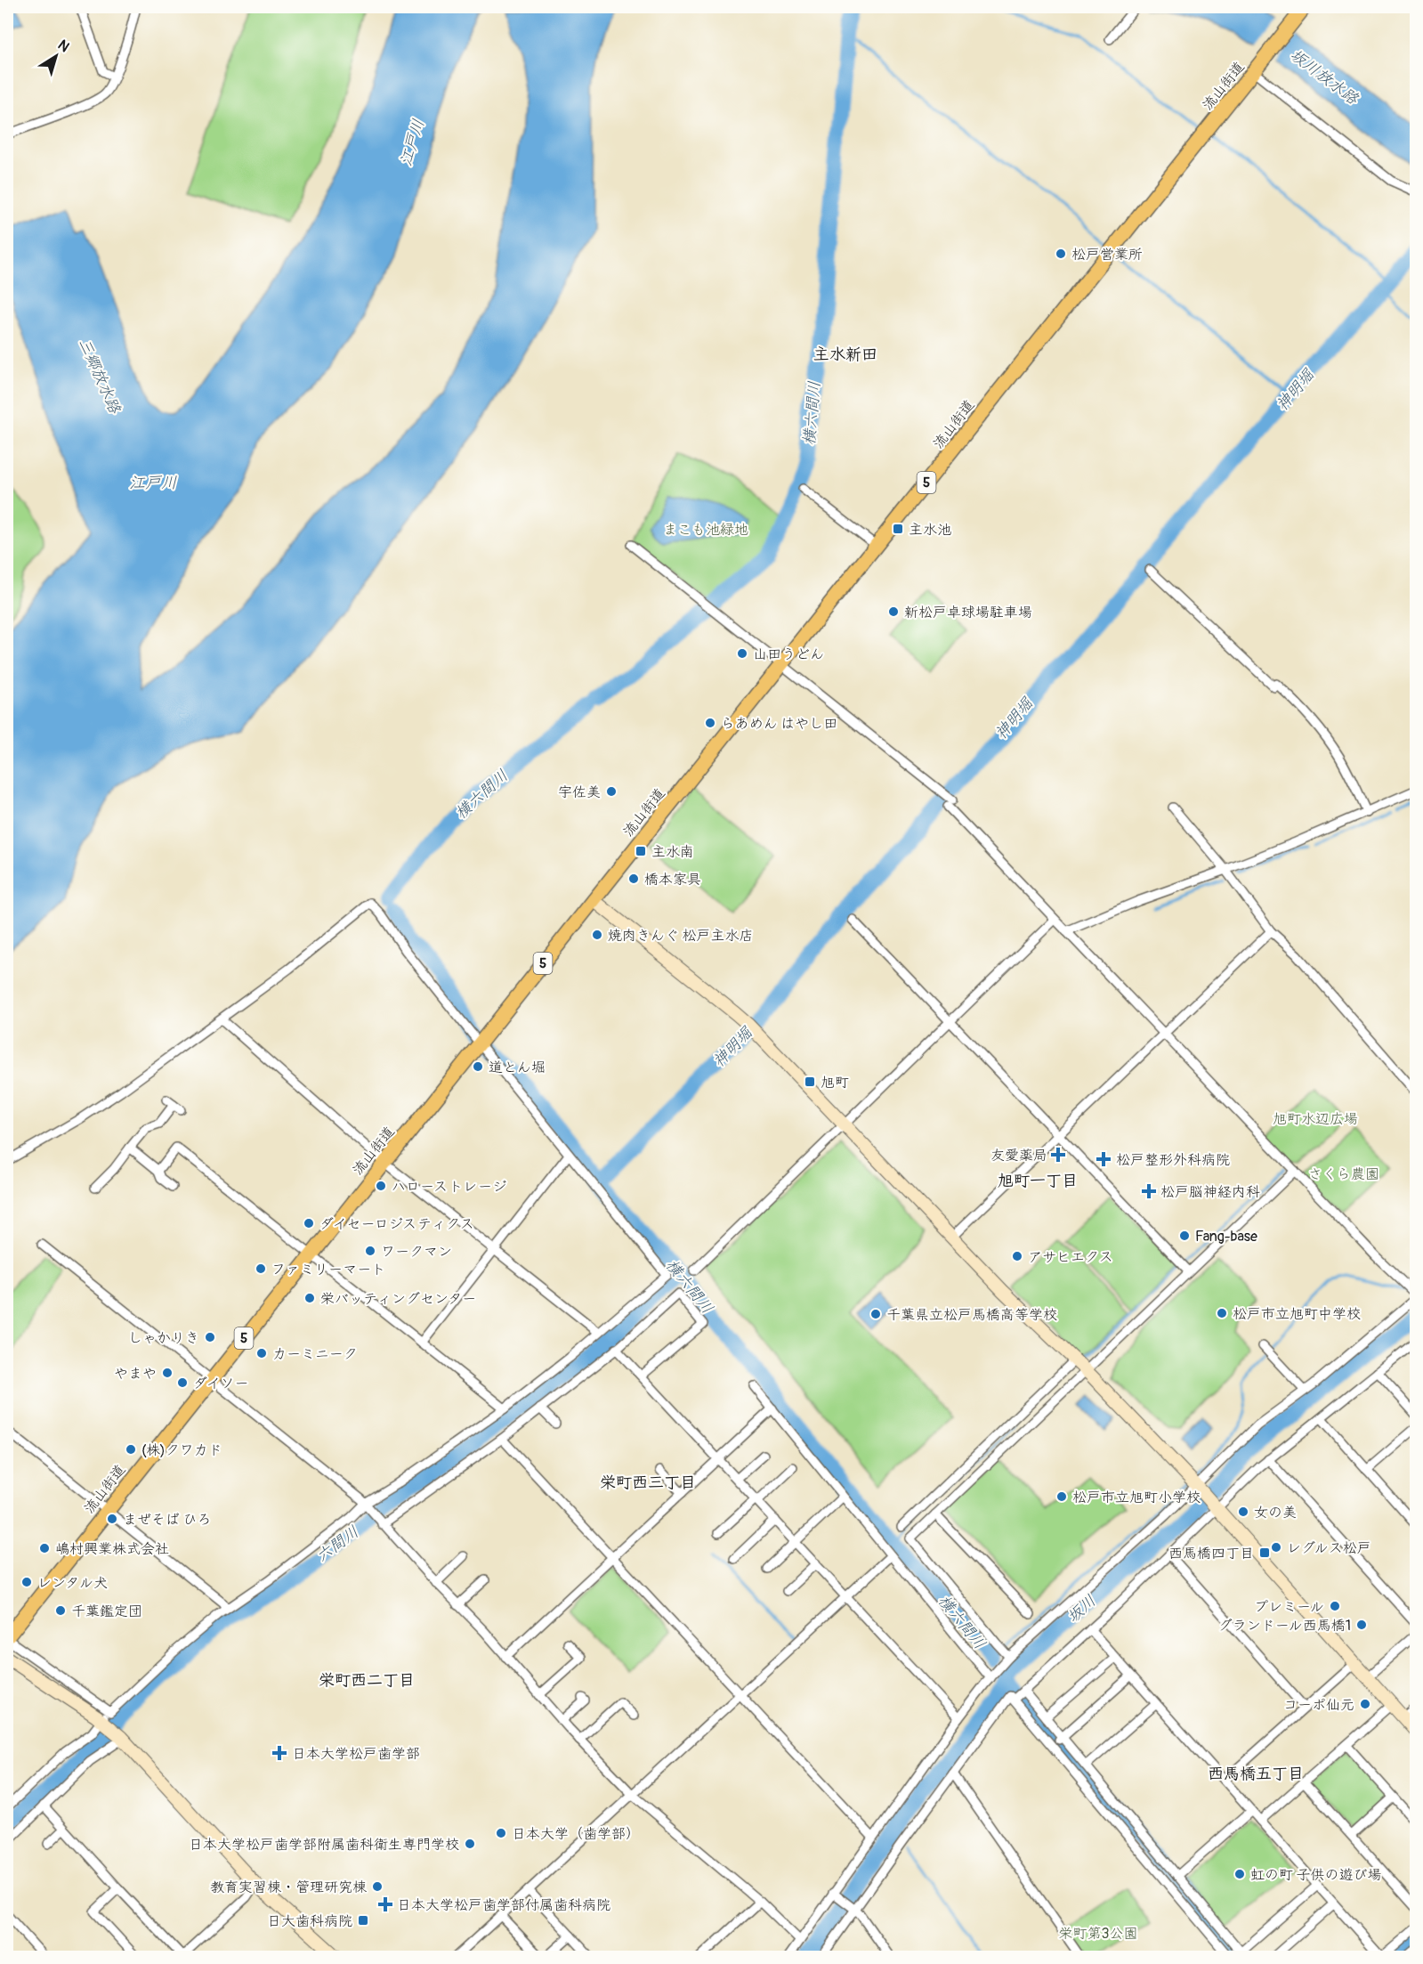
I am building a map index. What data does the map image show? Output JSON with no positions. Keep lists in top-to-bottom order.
{
  "streets": {
    "main road": ["流山街道", "5"]
  },
  "districts": [
    "主水新田",
    "旭町一丁目",
    "栄町西三丁目",
    "栄町西二丁目",
    "西馬橋五丁目"
  ],
  "water": [
    "坂川放水路",
    "江戸川",
    "三郷放水路",
    "神明堀",
    "横六間川",
    "六間川",
    "坂川"
  ],
  "parks": [
    "まこも池緑地",
    "旭町水辺広場",
    "さくら農園",
    "栄町第3公園"
  ],
  "places": {
    "other": [
      "松戸営業所",
      "新松戸卓球場駐車場",
      "山田うどん",
      "らあめん はやし田",
      "宇佐美",
      "橋本家具",
      "焼肉きんぐ 松戸主水店",
      "道とん堀",
      "ハローストレージ",
      "ダイセーロジスティクス",
      "Fang-base",
      "ワークマン",
      "アサヒエクス",
      "ファミリーマート",
      "栄バッティングセンター",
      "松戸市立旭町中学校",
      "千葉県立松戸馬橋高等学校",
      "しゃかりき",
      "カーミニーク",
      "やまや",
      "ダイソー",
      "(株)クワカド",
      "松戸市立旭町小学校",
      "女の美",
      "まぜそば ひろ",
      "レグルス松戸",
      "嶋村興業株式会社",
      "レンタル犬",
      "プレミール",
      "千葉鑑定団",
      "グランドール西馬橋1",
      "コーポ仙元",
      "日本大学（歯学部）",
      "日本大学松戸歯学部附属歯科衛生専門学校",
      "虹の町 子供の遊び場",
      "教育実習棟・管理研究棟"
    ],
    "transit": [
      "主水池",
      "主水南",
      "旭町",
      "西馬橋四丁目",
      "日大歯科病院"
    ],
    "health": [
      "友愛薬局",
      "松戸整形外科病院",
      "松戸脳神経内科",
      "日本大学松戸歯学部",
      "日本大学松戸歯学部付属歯科病院"
    ]
  },
  "north": "top right"
}
